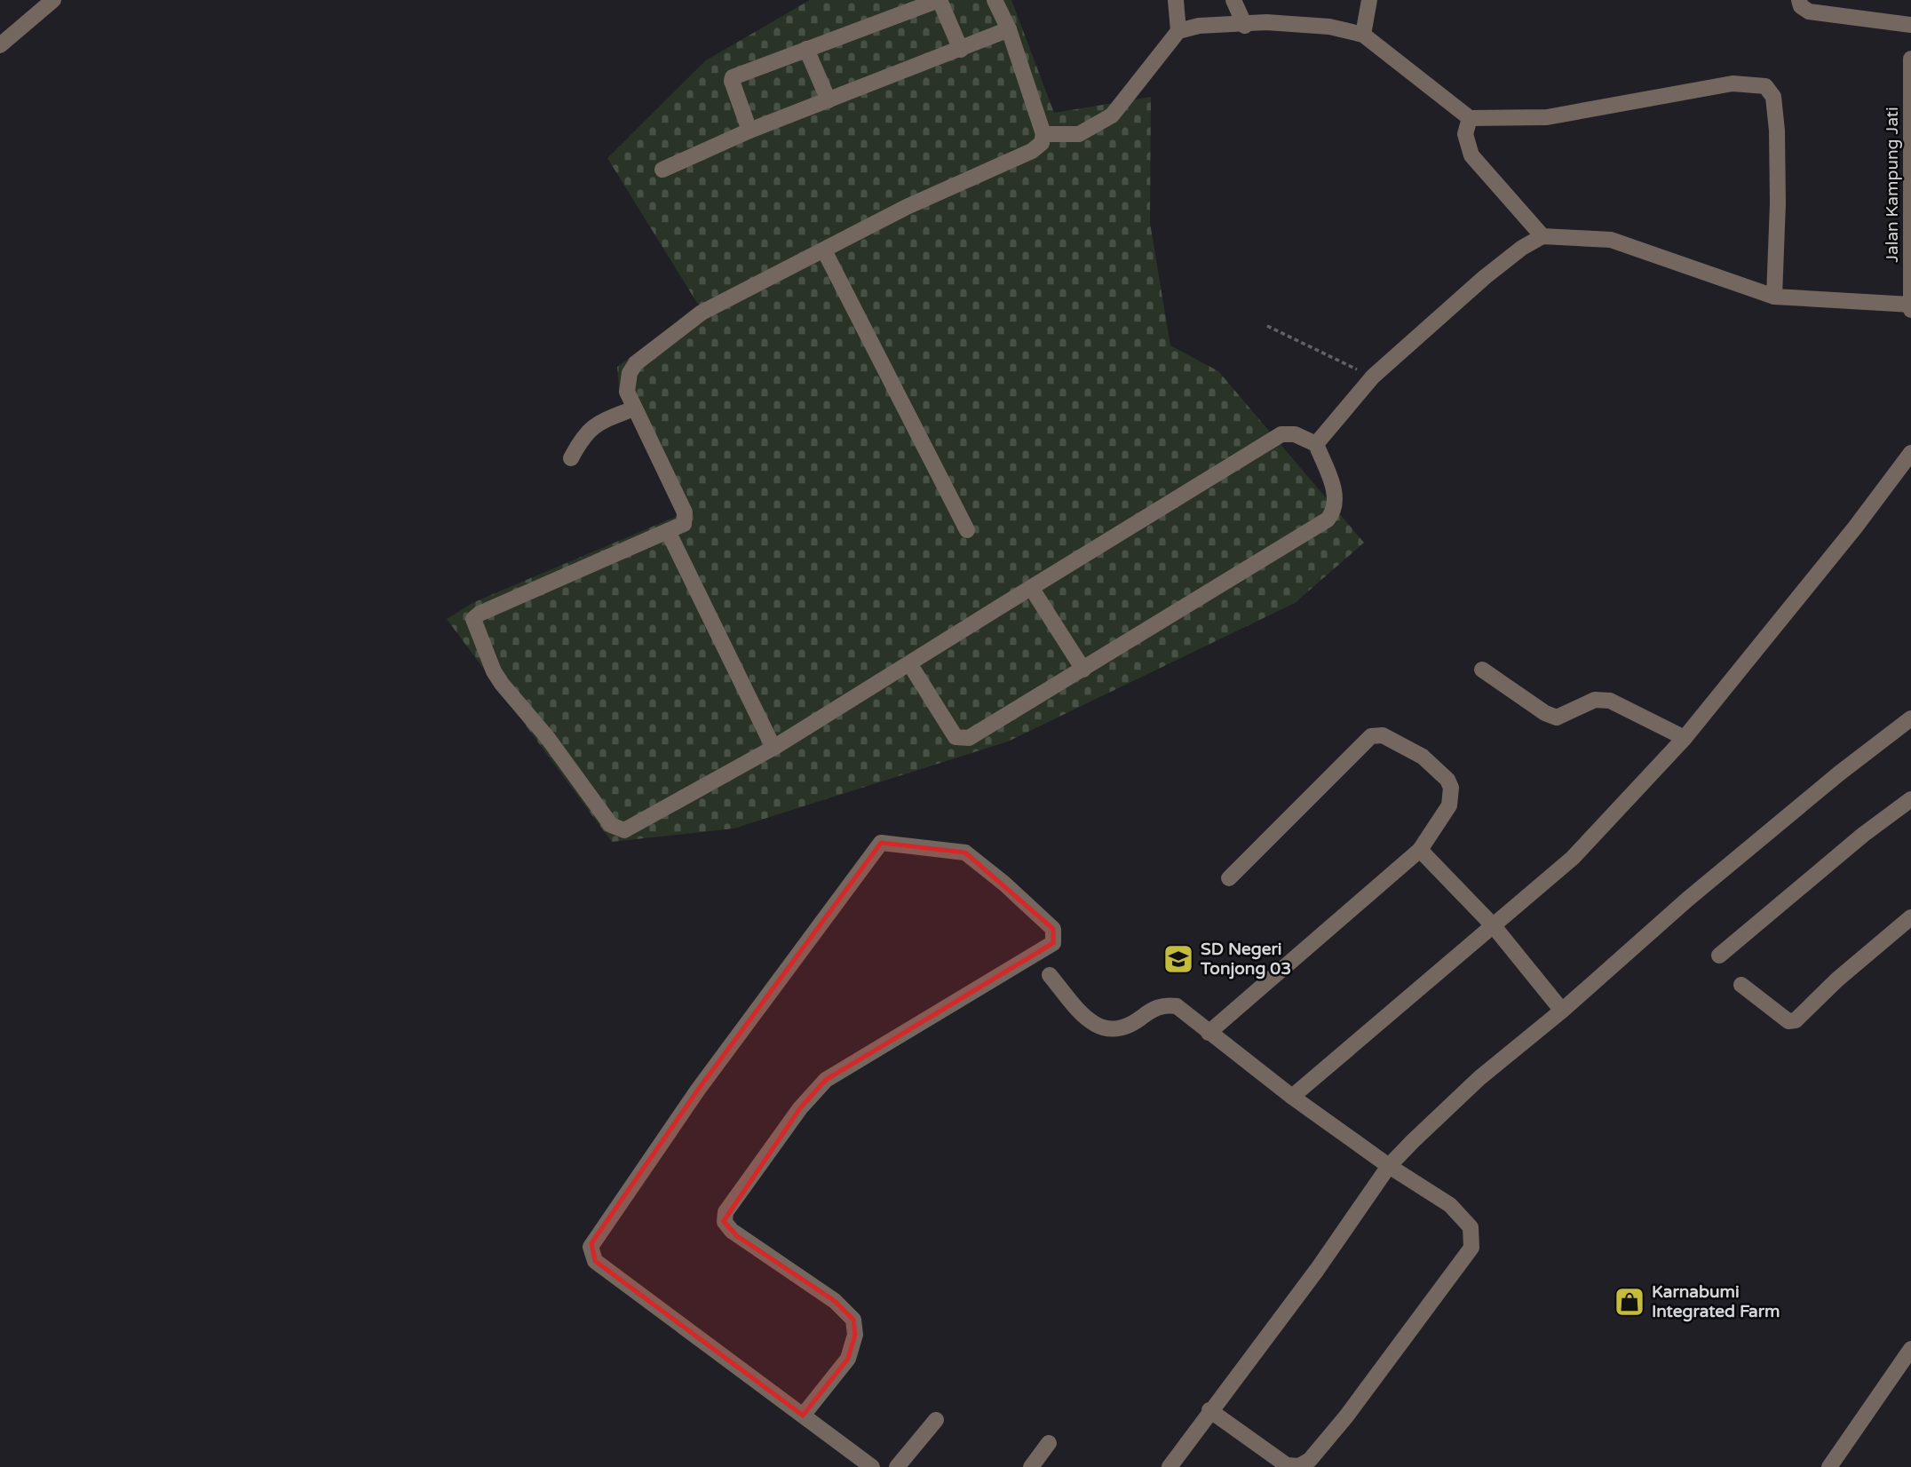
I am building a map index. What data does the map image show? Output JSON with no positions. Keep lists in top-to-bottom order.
{
  "streets": {
    "street": ["Jalan Kampung Jati"]
  },
  "places": {
    "school or university": ["SD Negeri Tonjong 03"],
    "shop": ["Karnabumi Integrated Farm"]
  }
}
